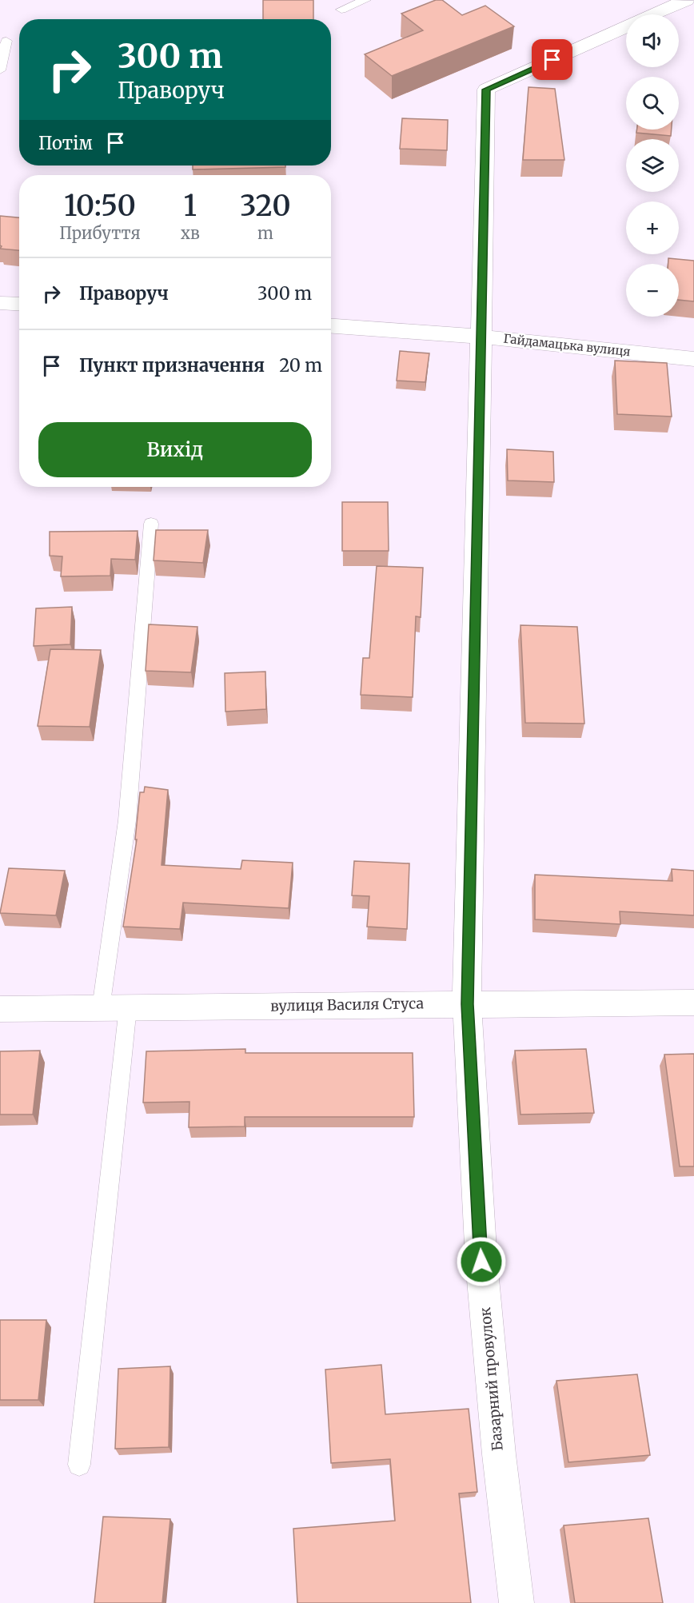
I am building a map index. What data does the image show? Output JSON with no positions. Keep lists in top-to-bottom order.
{
  "streets": {
    "street": ["Гайдамацька вулиця", "вулиця Василя Стуса", "Базарний провулок"]
  },
  "crossings": [
    ["Гайдамацька вулиця", "Базарний провулок"],
    ["вулиця Василя Стуса", "Базарний провулок"]
  ],
  "page": {
    "map_buttons": ["+", "−"],
    "turn": ["300 m", "Праворуч"],
    "then": "Потім",
    "eta": [
      "10:50",
      "Прибуття",
      "1",
      "хв",
      "320",
      "m"
    ],
    "list": [
      {
        "name": "Праворуч",
        "value": "300 m"
      },
      {
        "name": "Пункт призначення",
        "value": "20 m"
      }
    ],
    "buttons": "Вихід"
  }
}
